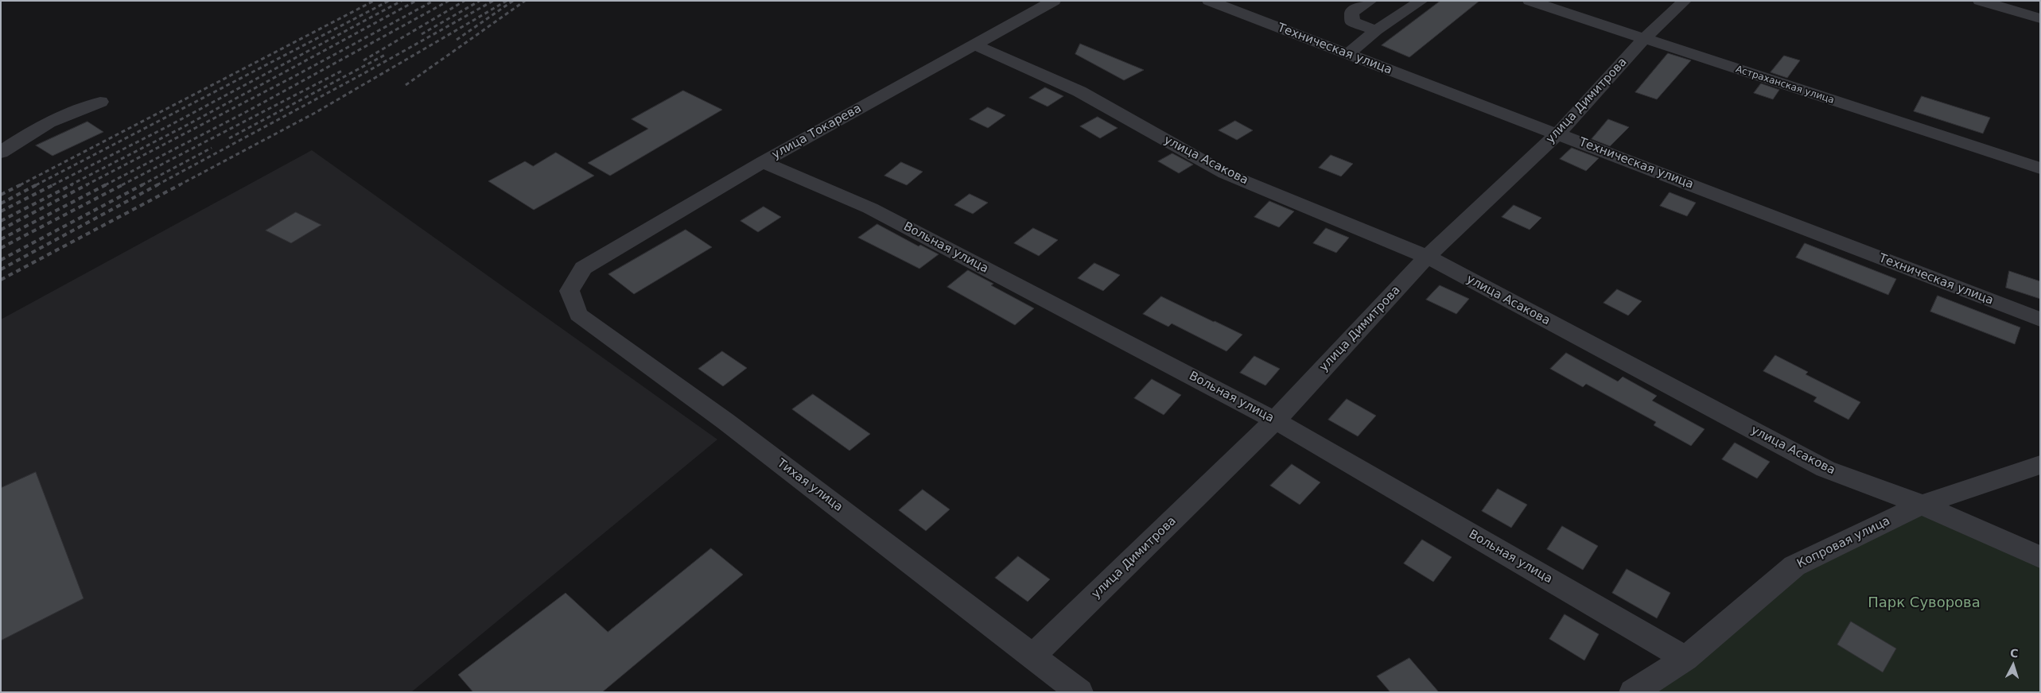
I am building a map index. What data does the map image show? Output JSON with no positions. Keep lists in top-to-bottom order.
{
  "streets": {
    "street": [
      "Техническая улица",
      "Астраханская улица",
      "улица Димитрова",
      "улица Токарева",
      "улица Асакова",
      "Вольная улица",
      "Тихая улица",
      "Копровая улица"
    ]
  },
  "crossings": [
    ["Техническая улица", "улица Димитрова"],
    ["Астраханская улица", "улица Димитрова"],
    ["улица Димитрова", "улица Асакова"],
    ["улица Димитрова", "Вольная улица"],
    ["улица Димитрова", "Тихая улица"],
    ["улица Токарева", "улица Асакова"],
    ["улица Токарева", "Вольная улица"],
    ["улица Токарева", "Тихая улица"],
    ["улица Асакова", "Копровая улица"],
    ["Вольная улица", "Копровая улица"]
  ],
  "parks": ["Парк Суворова"],
  "north": "top"
}
